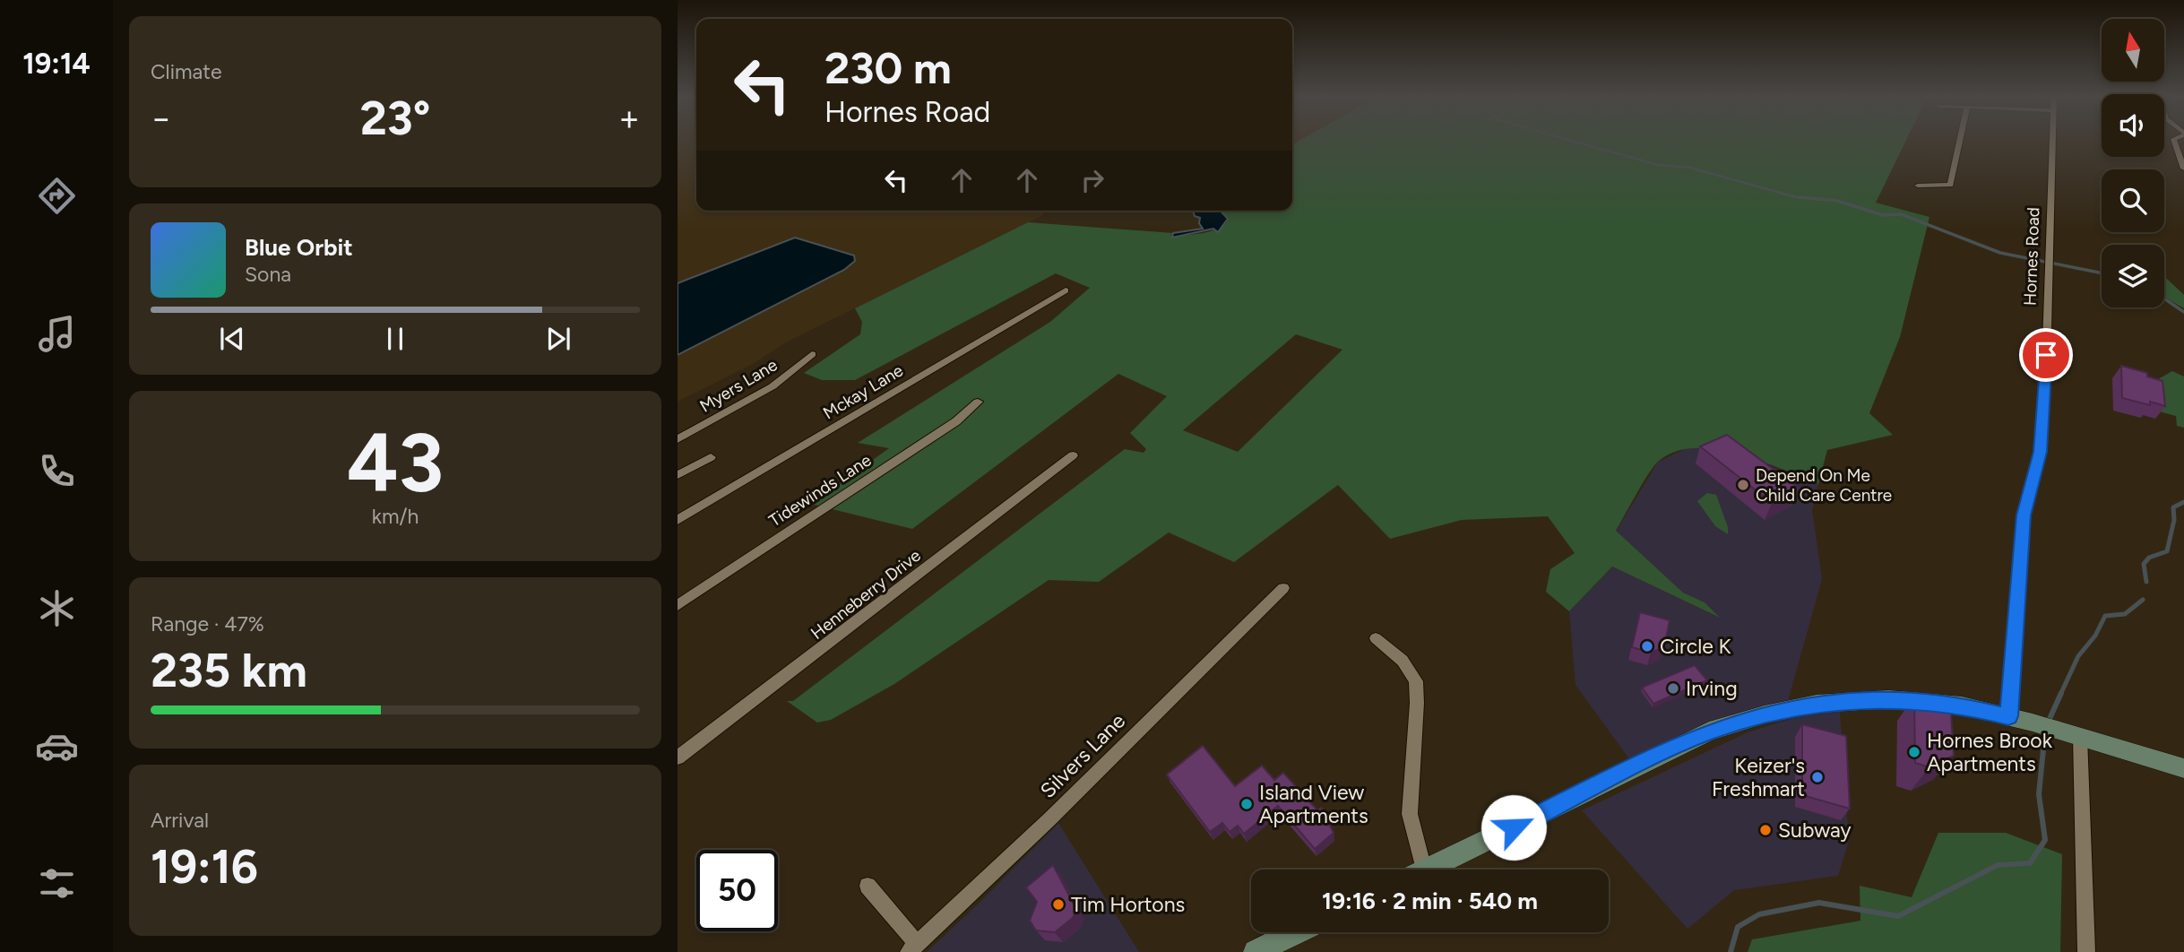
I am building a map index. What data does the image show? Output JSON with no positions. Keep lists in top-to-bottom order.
{
  "streets": {
    "street": [
      "Hornes Road",
      "Myers Lane",
      "Mckay Lane",
      "Tidewinds Lane",
      "Henneberry Drive",
      "Silvers Lane"
    ]
  },
  "places": [
    "Depend On Me Child Care Centre",
    "Circle K",
    "Irving",
    "Hornes Brook Apartments",
    "Keizer's Freshmart",
    "Island View Apartments",
    "Subway",
    "Tim Hortons"
  ],
  "north": "top",
  "page": {
    "tabs": "19:14",
    "tile": [
      "Climate",
      ["43", "km/h"],
      ["Range · 47%", "235 km"],
      ["Arrival", "19:16"]
    ],
    "turn": ["230 m", "Hornes Road"],
    "heat": ["−", "23°", "+"],
    "song": ["Blue Orbit", "Sona"],
    "limit": "50",
    "trip": "19:16 · 2 min · 540 m"
  }
}
